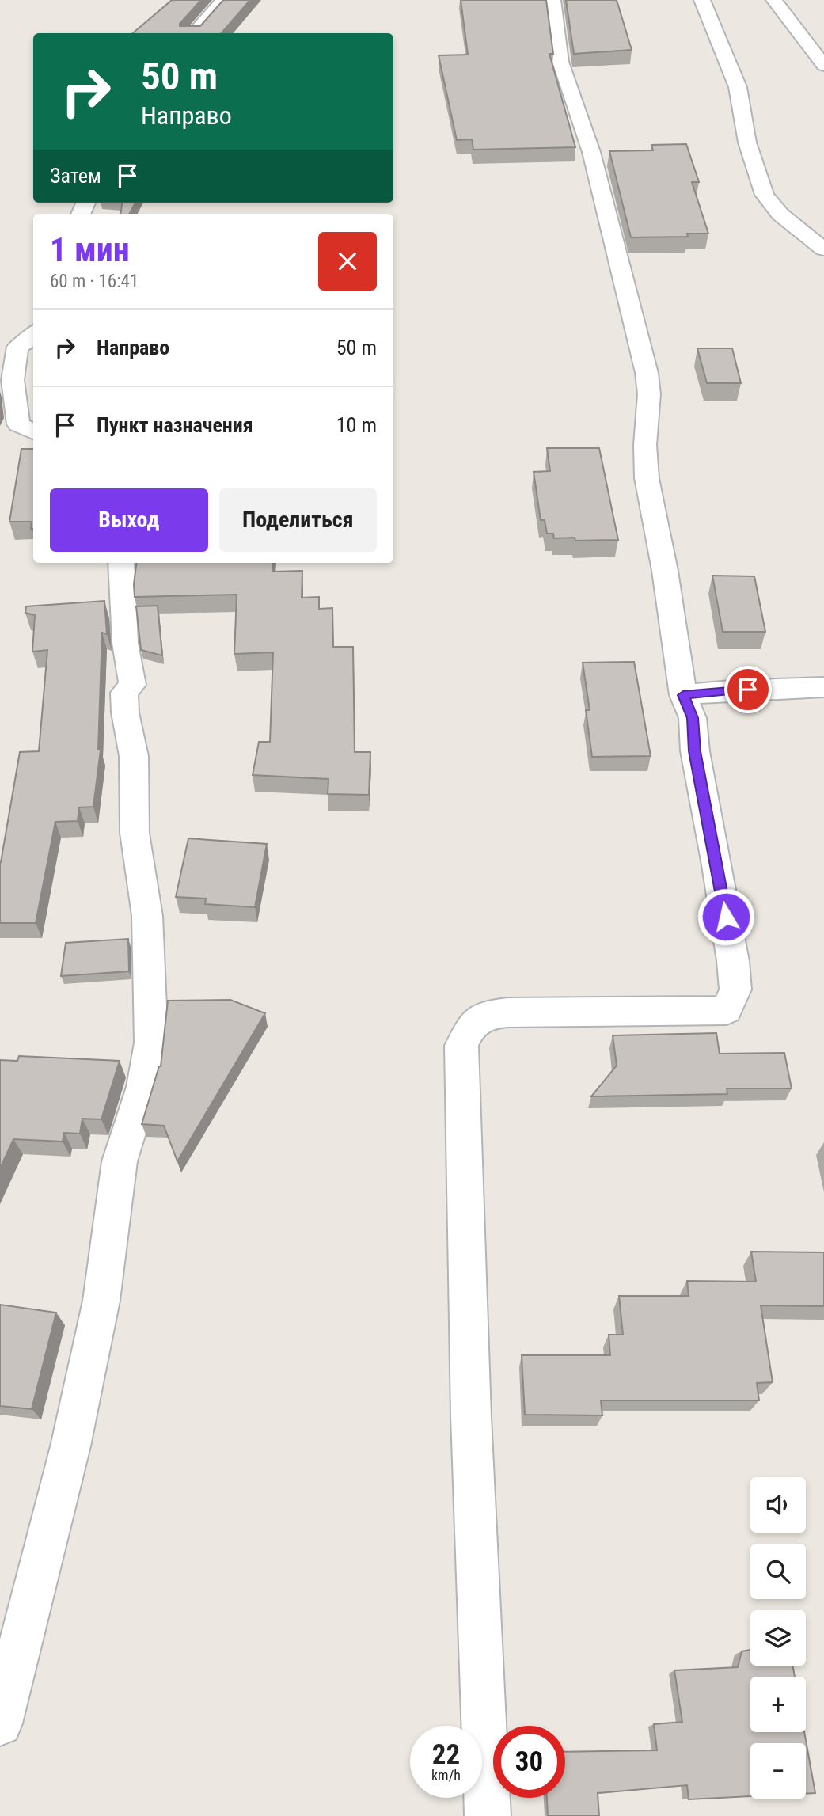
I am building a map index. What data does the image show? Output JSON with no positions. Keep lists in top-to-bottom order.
{
  "page": {
    "turn": ["50 m", "Направо"],
    "then": "Затем",
    "heading": ["1 мин", "60 m · 16:41"],
    "list": [
      {
        "name": "Направо",
        "value": "50 m"
      },
      {
        "name": "Пункт назначения",
        "value": "10 m"
      }
    ],
    "buttons": ["Выход", "Поделиться"],
    "map_buttons": ["+", "−"],
    "speed": "22 km/h",
    "limit": "30"
  }
}
